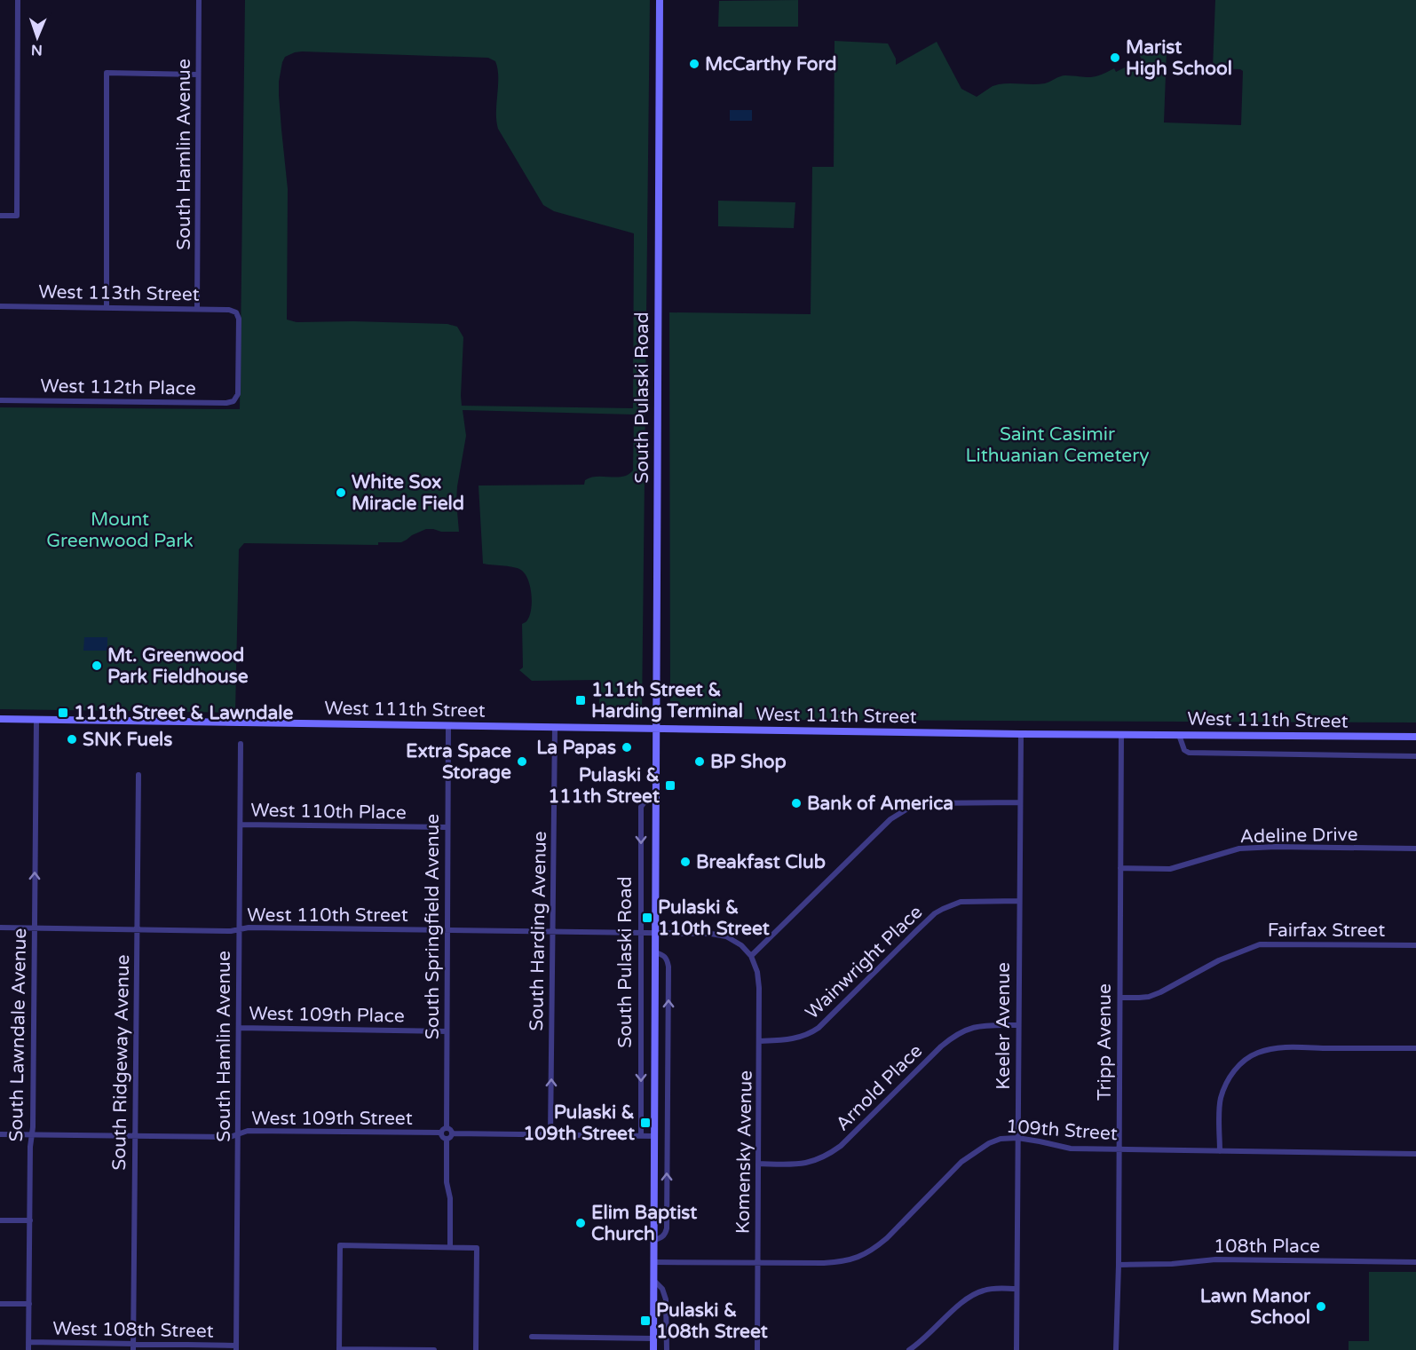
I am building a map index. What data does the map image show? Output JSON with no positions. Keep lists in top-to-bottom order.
{
  "streets": {
    "main road": ["South Pulaski Road", "West 111th Street"],
    "street": [
      "South Hamlin Avenue",
      "West 113th Street",
      "West 112th Place",
      "West 110th Place",
      "Adeline Drive",
      "West 110th Street",
      "South Springfield Avenue",
      "Fairfax Street",
      "South Harding Avenue",
      "Wainwright Place",
      "West 109th Place",
      "Keeler Avenue",
      "South Lawndale Avenue",
      "Tripp Avenue",
      "South Ridgeway Avenue",
      "Arnold Place",
      "West 109th Street",
      "109th Street",
      "Komensky Avenue",
      "108th Place",
      "West 108th Street"
    ]
  },
  "crossings": [
    ["South Hamlin Avenue", "West 113th Street"],
    ["South Hamlin Avenue", "West 110th Place"],
    ["South Hamlin Avenue", "West 110th Street"],
    ["South Hamlin Avenue", "West 109th Place"],
    ["South Hamlin Avenue", "West 109th Street"],
    ["South Hamlin Avenue", "West 108th Street"],
    ["West 113th Street", "West 112th Place"],
    ["South Pulaski Road", "West 111th Street"],
    ["South Pulaski Road", "West 110th Street"],
    ["South Pulaski Road", "109th Street"],
    ["West 111th Street", "South Springfield Avenue"],
    ["West 111th Street", "South Harding Avenue"],
    ["West 111th Street", "Keeler Avenue"],
    ["West 111th Street", "South Lawndale Avenue"],
    ["West 111th Street", "Tripp Avenue"],
    ["West 110th Place", "South Springfield Avenue"],
    ["Adeline Drive", "Tripp Avenue"],
    ["West 110th Street", "South Springfield Avenue"],
    ["West 110th Street", "South Harding Avenue"],
    ["West 110th Street", "South Lawndale Avenue"],
    ["West 110th Street", "South Ridgeway Avenue"],
    ["West 110th Street", "Komensky Avenue"],
    ["South Springfield Avenue", "West 109th Place"],
    ["South Springfield Avenue", "West 109th Street"],
    ["Fairfax Street", "Tripp Avenue"],
    ["Wainwright Place", "Keeler Avenue"],
    ["Wainwright Place", "Komensky Avenue"],
    ["Keeler Avenue", "Arnold Place"],
    ["Keeler Avenue", "109th Street"],
    ["South Lawndale Avenue", "West 109th Street"],
    ["South Lawndale Avenue", "West 108th Street"],
    ["Tripp Avenue", "109th Street"],
    ["Tripp Avenue", "108th Place"],
    ["South Ridgeway Avenue", "West 109th Street"],
    ["South Ridgeway Avenue", "West 108th Street"],
    ["Arnold Place", "Komensky Avenue"],
    ["109th Street", "Komensky Avenue"]
  ],
  "one_way": ["South Harding Avenue"],
  "parks": ["Saint Casimir Lithuanian Cemetery", "Mount Greenwood Park"],
  "places": {
    "other": [
      "Marist High School",
      "McCarthy Ford",
      "White Sox Miracle Field",
      "Mt. Greenwood Park Fieldhouse",
      "SNK Fuels",
      "La Papas",
      "Extra Space Storage",
      "BP Shop",
      "Bank of America",
      "Breakfast Club",
      "Elim Baptist Church",
      "Lawn Manor School"
    ],
    "transit": [
      "111th Street & Harding Terminal",
      "111th Street & Lawndale",
      "Pulaski & 111th Street",
      "Pulaski & 110th Street",
      "Pulaski & 109th Street",
      "Pulaski & 108th Street"
    ]
  },
  "north": "bottom"
}
